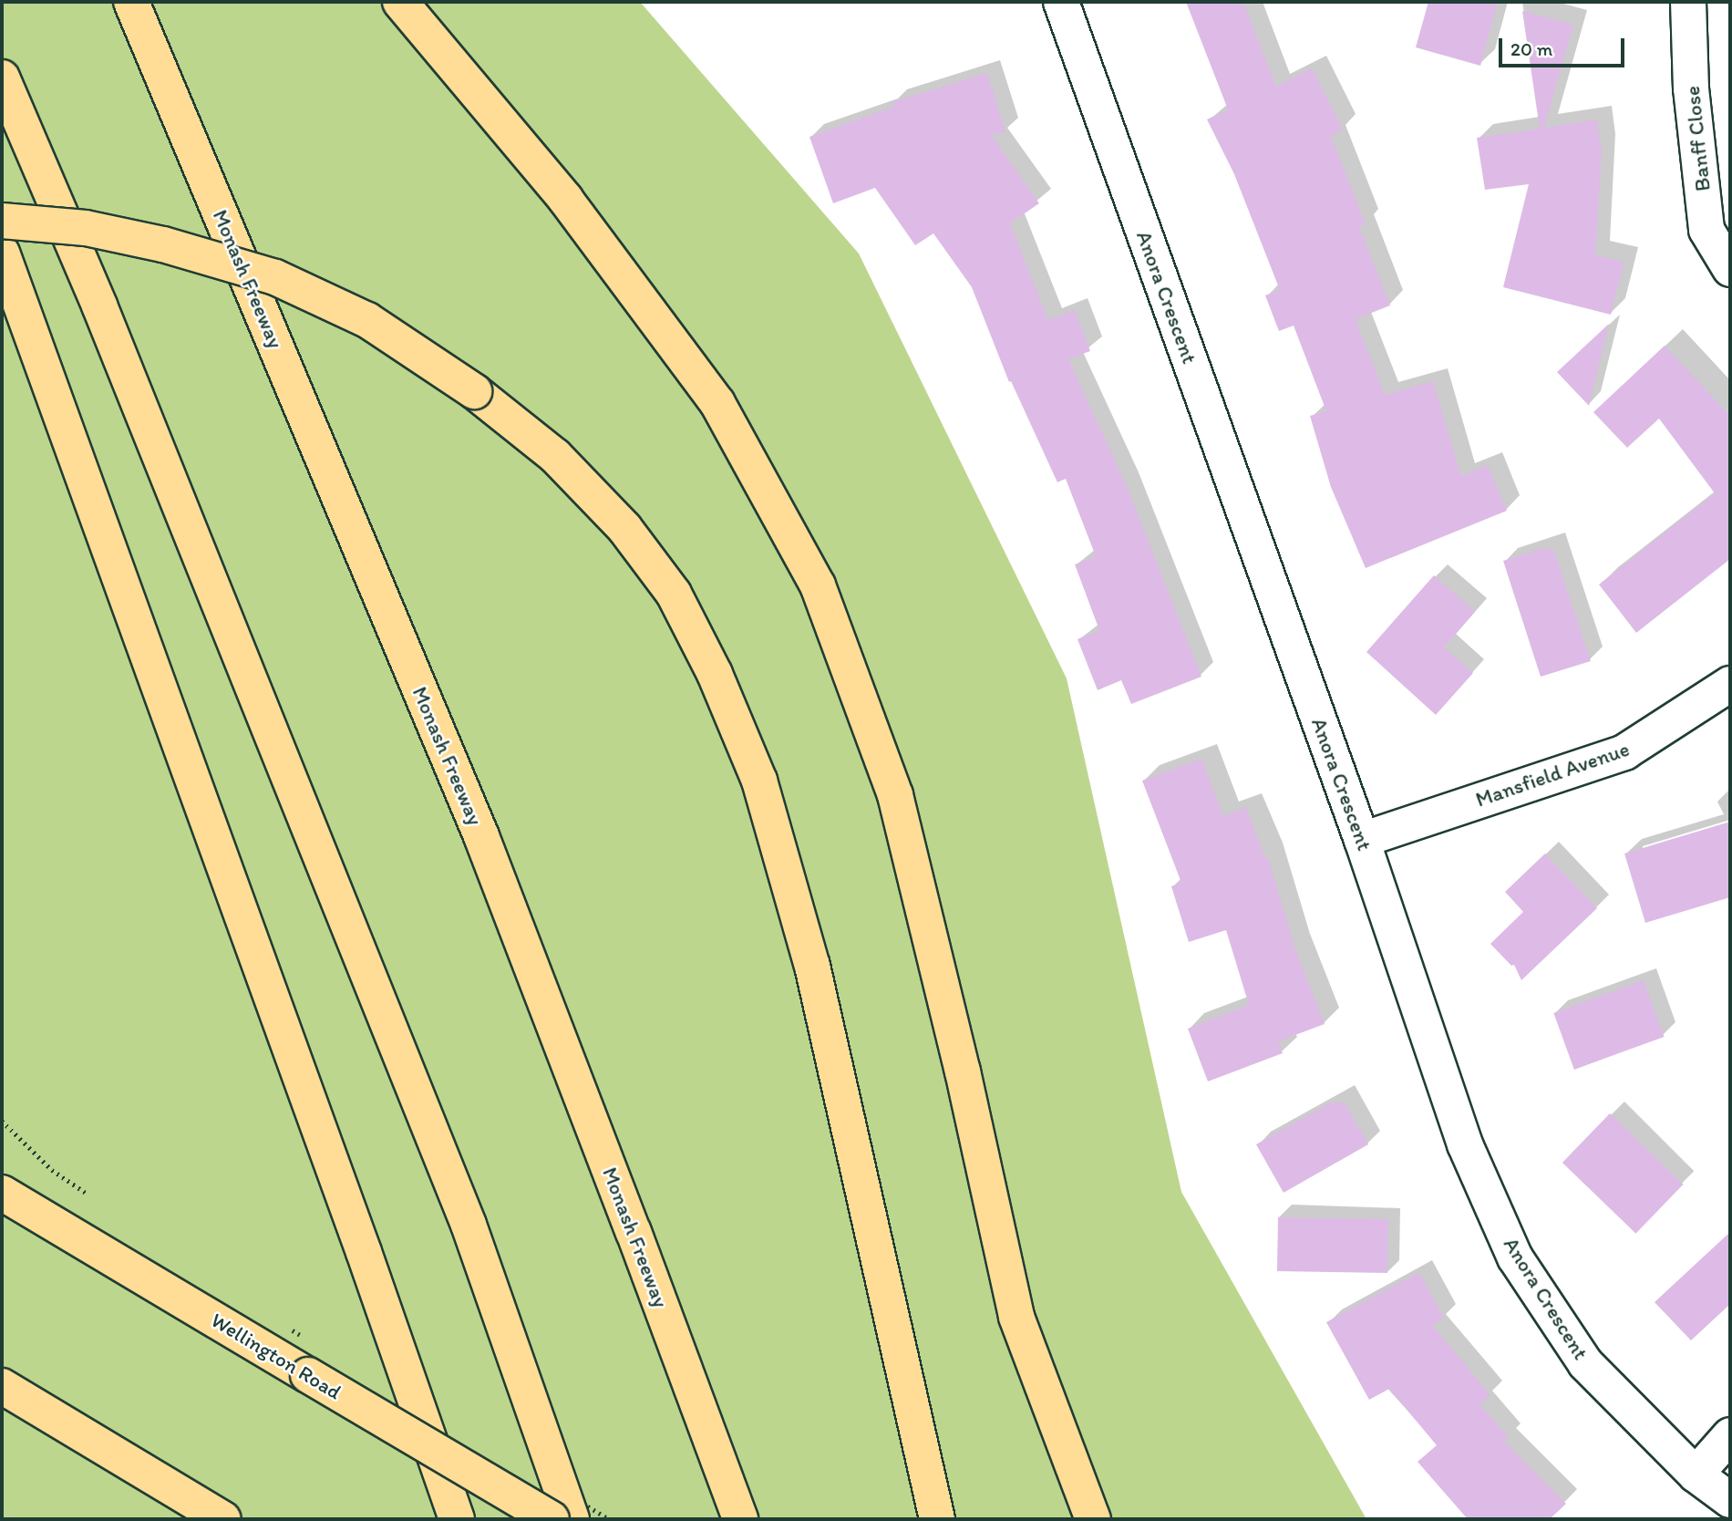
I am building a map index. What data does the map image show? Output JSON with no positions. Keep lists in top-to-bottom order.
{
  "streets": {
    "highway": ["Monash Freeway", "Wellington Road"],
    "street": ["Banff Close", "Anora Crescent", "Mansfield Avenue"]
  },
  "crossings": [
    ["Anora Crescent", "Mansfield Avenue"]
  ],
  "scale_bar": "20 m"
}
